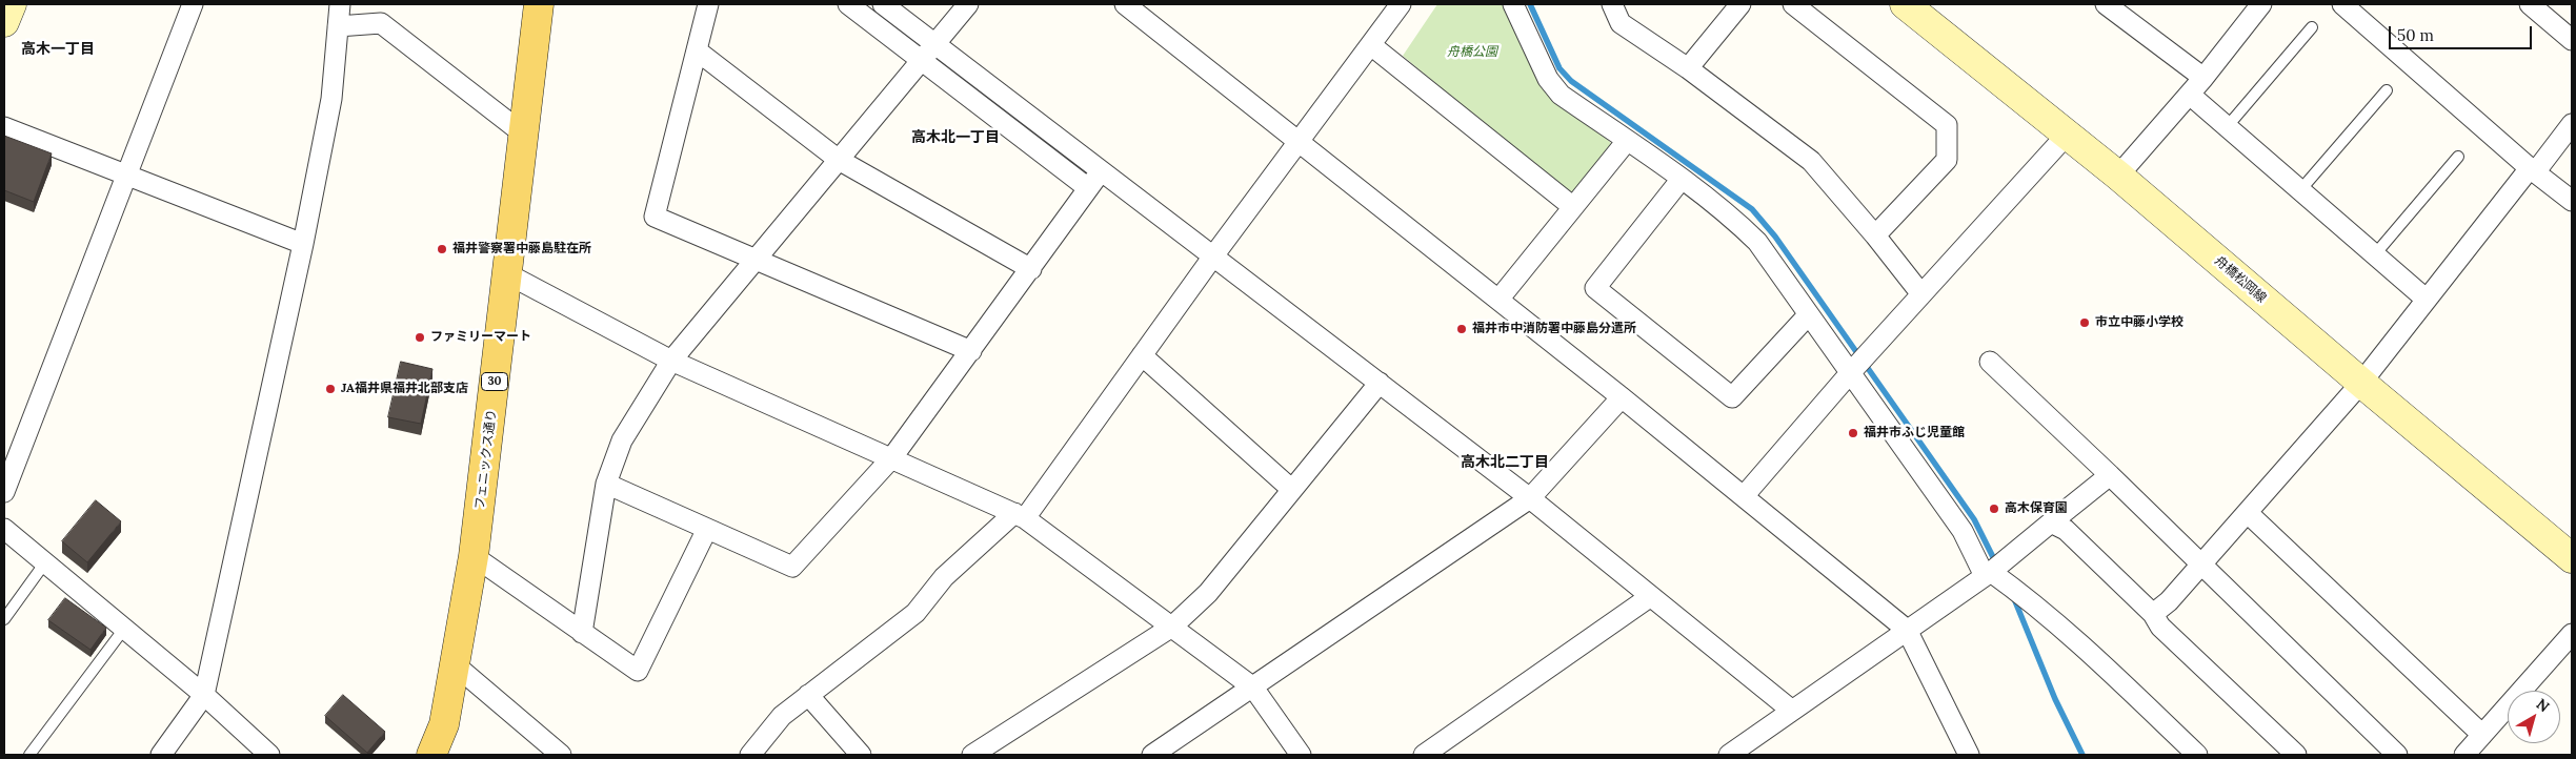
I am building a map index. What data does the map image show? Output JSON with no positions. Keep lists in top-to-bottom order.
{
  "streets": {
    "main road": ["舟橋松岡線", "30", "フェニックス通り"]
  },
  "districts": ["高木一丁目", "高木北一丁目", "高木北二丁目"],
  "parks": ["舟橋公園"],
  "places": [
    "福井警察署中藤島駐在所",
    "市立中藤小学校",
    "福井市中消防署中藤島分遣所",
    "ファミリーマート",
    "JA福井県福井北部支店",
    "福井市ふじ児童館",
    "高木保育園"
  ],
  "scale_bar": "50 m",
  "north": "top right"
}
